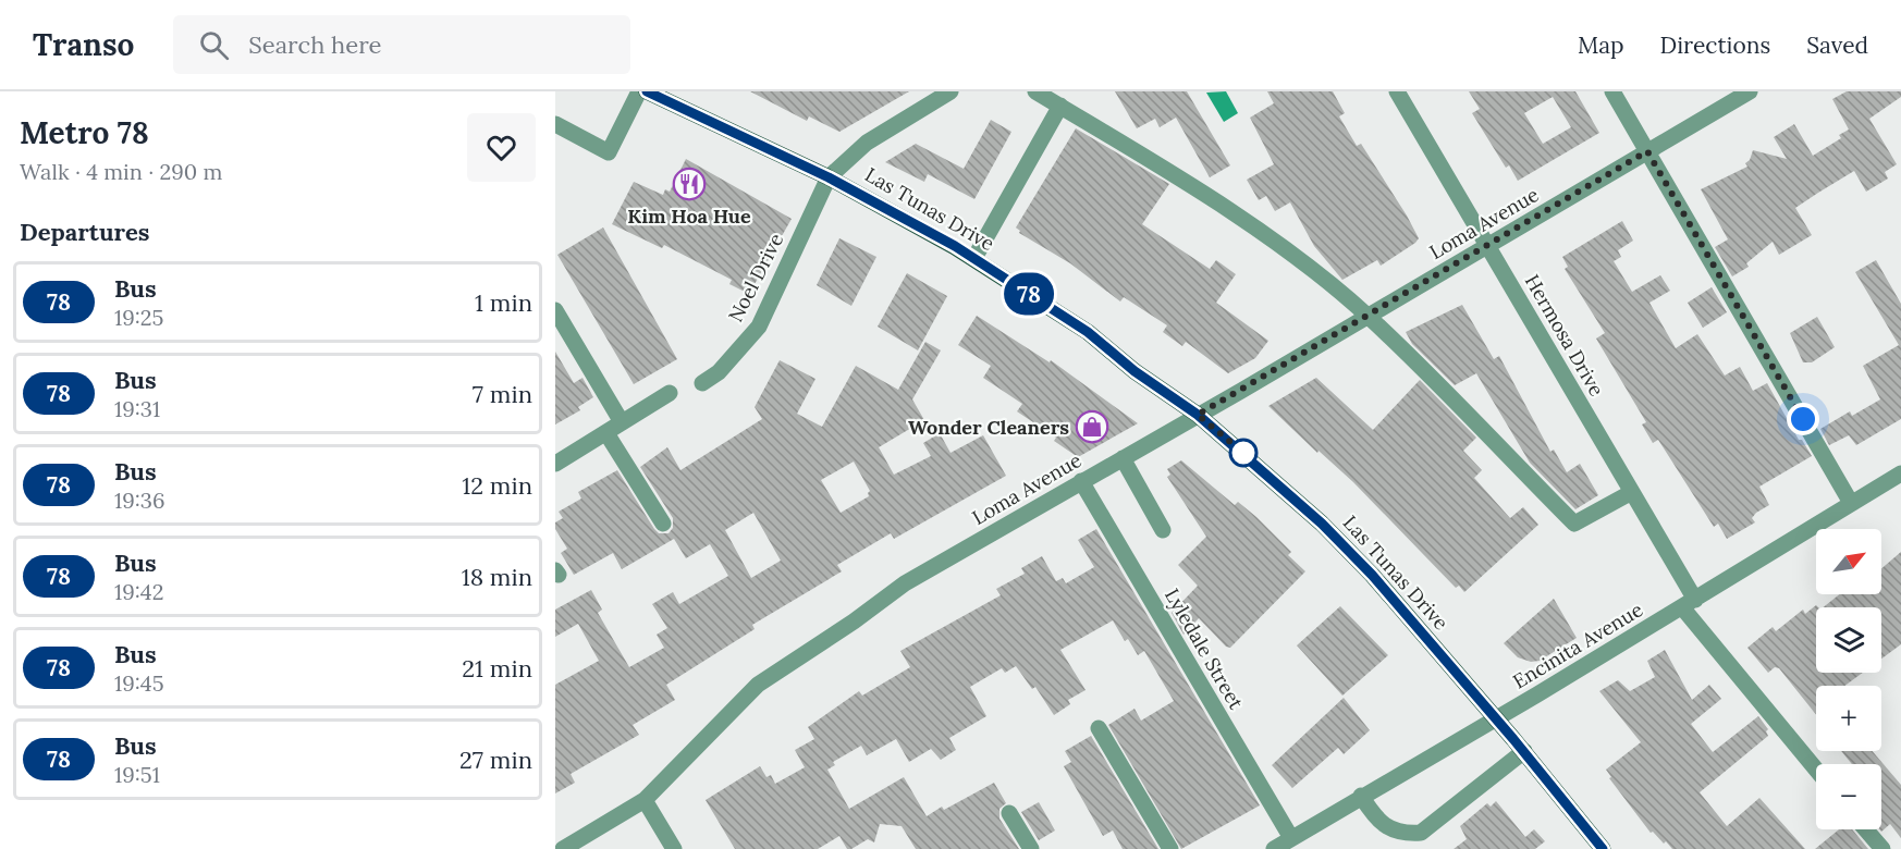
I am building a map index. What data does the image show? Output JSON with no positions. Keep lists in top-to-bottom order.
{
  "streets": {
    "main road": ["Las Tunas Drive"],
    "street": [
      "Loma Avenue",
      "Noel Drive",
      "Hermosa Drive",
      "Encinita Avenue",
      "Lyledale Street"
    ]
  },
  "crossings": [
    ["Las Tunas Drive", "Loma Avenue"],
    ["Las Tunas Drive", "Noel Drive"],
    ["Las Tunas Drive", "Encinita Avenue"],
    ["Loma Avenue", "Hermosa Drive"],
    ["Loma Avenue", "Lyledale Street"],
    ["Hermosa Drive", "Encinita Avenue"],
    ["Encinita Avenue", "Lyledale Street"]
  ],
  "places": {
    "restaurant": ["Kim Hoa Hue"],
    "shop": ["Wonder Cleaners"]
  },
  "lines": ["bus line 78"],
  "north": "top right",
  "page": {
    "header": "Transo",
    "search": "Search here",
    "nav": ["Map", "Directions", "Saved"],
    "heading": [
      ["Metro 78", "Walk · 4 min · 290 m"],
      "Departures"
    ],
    "on_map": "78",
    "list": [
      {
        "mark": "78",
        "name": "Bus",
        "note": "19:25",
        "value": "1 min"
      },
      {
        "mark": "78",
        "name": "Bus",
        "note": "19:31",
        "value": "7 min"
      },
      {
        "mark": "78",
        "name": "Bus",
        "note": "19:36",
        "value": "12 min"
      },
      {
        "mark": "78",
        "name": "Bus",
        "note": "19:42",
        "value": "18 min"
      },
      {
        "mark": "78",
        "name": "Bus",
        "note": "19:45",
        "value": "21 min"
      },
      {
        "mark": "78",
        "name": "Bus",
        "note": "19:51",
        "value": "27 min"
      }
    ],
    "map_buttons": ["+", "−"]
  }
}
